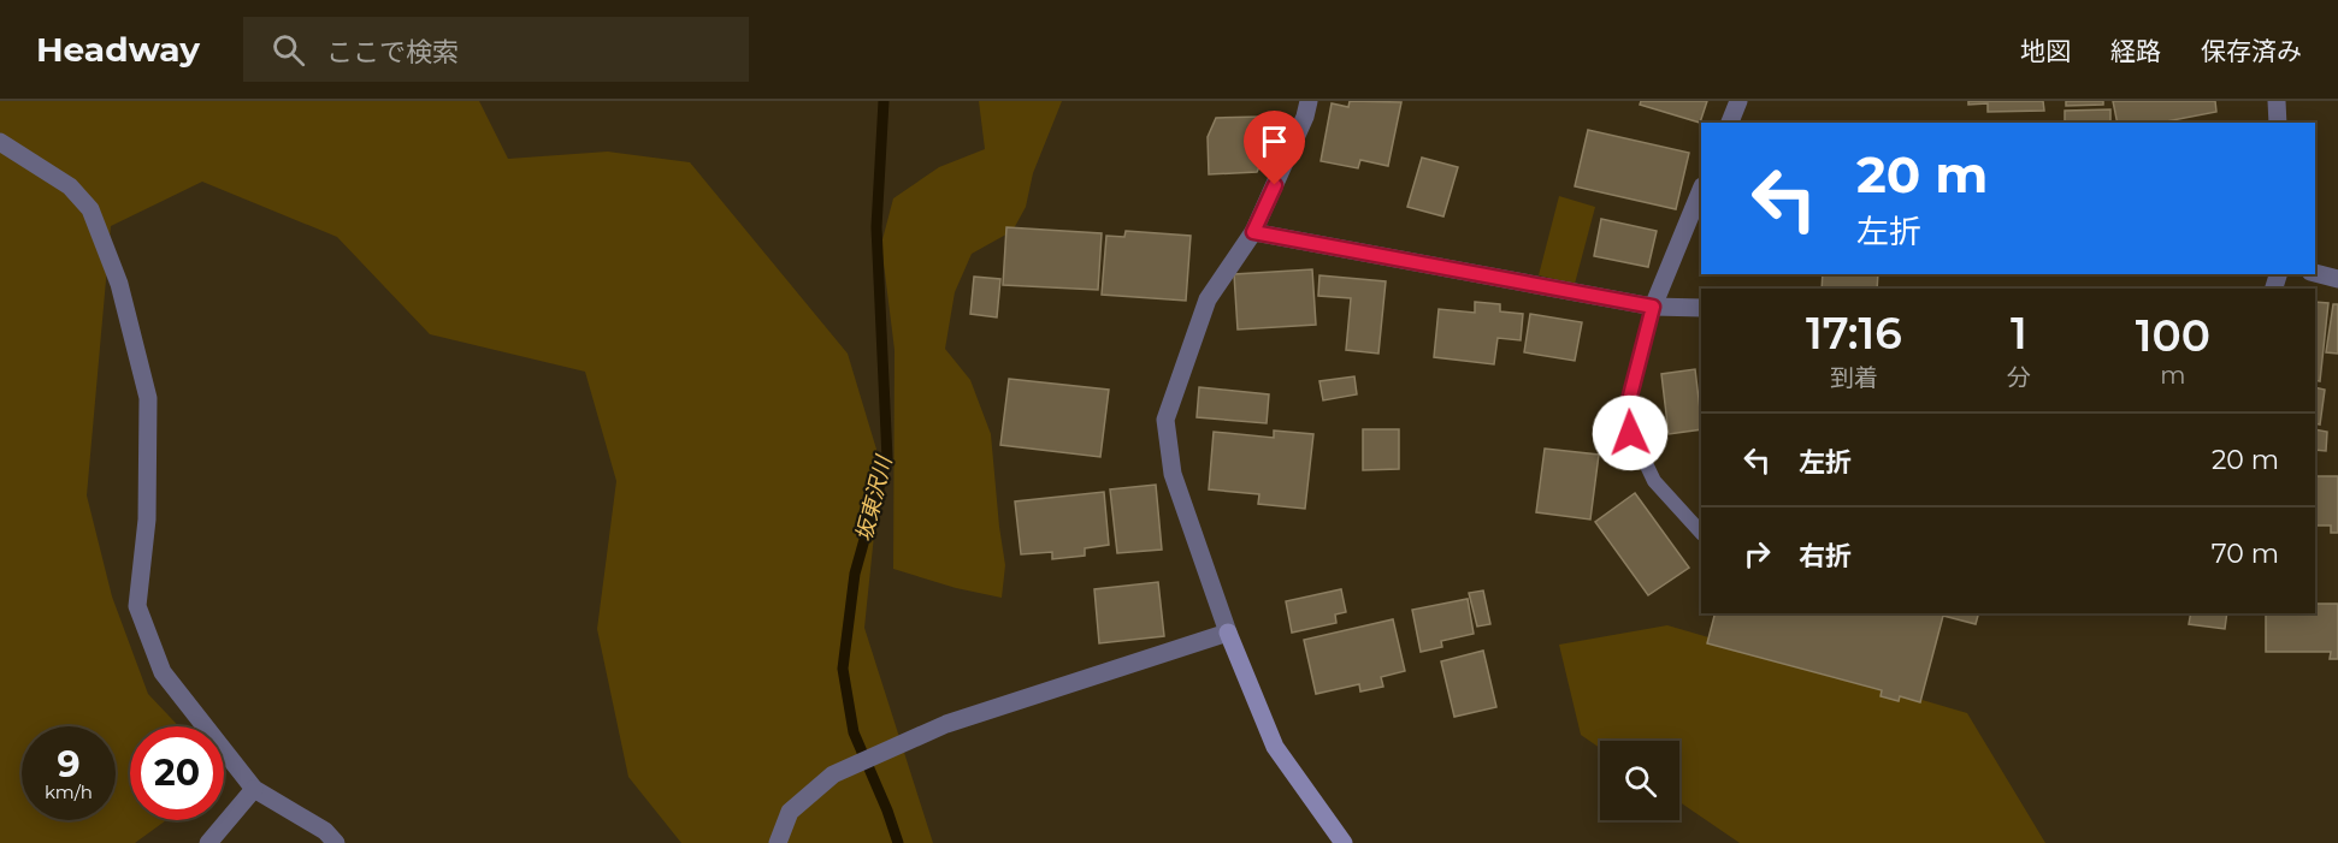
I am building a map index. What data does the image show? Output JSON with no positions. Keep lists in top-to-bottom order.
{
  "water": ["坂東沢川"],
  "page": {
    "header": "Headway",
    "search": "ここで検索",
    "nav": ["地図", "経路", "保存済み"],
    "turn": ["20 m", "左折"],
    "eta": [
      "17:16",
      "到着",
      "1",
      "分",
      "100",
      "m"
    ],
    "list": [
      {
        "name": "左折",
        "value": "20 m"
      },
      {
        "name": "右折",
        "value": "70 m"
      }
    ],
    "speed": "9 km/h",
    "limit": "20"
  }
}
